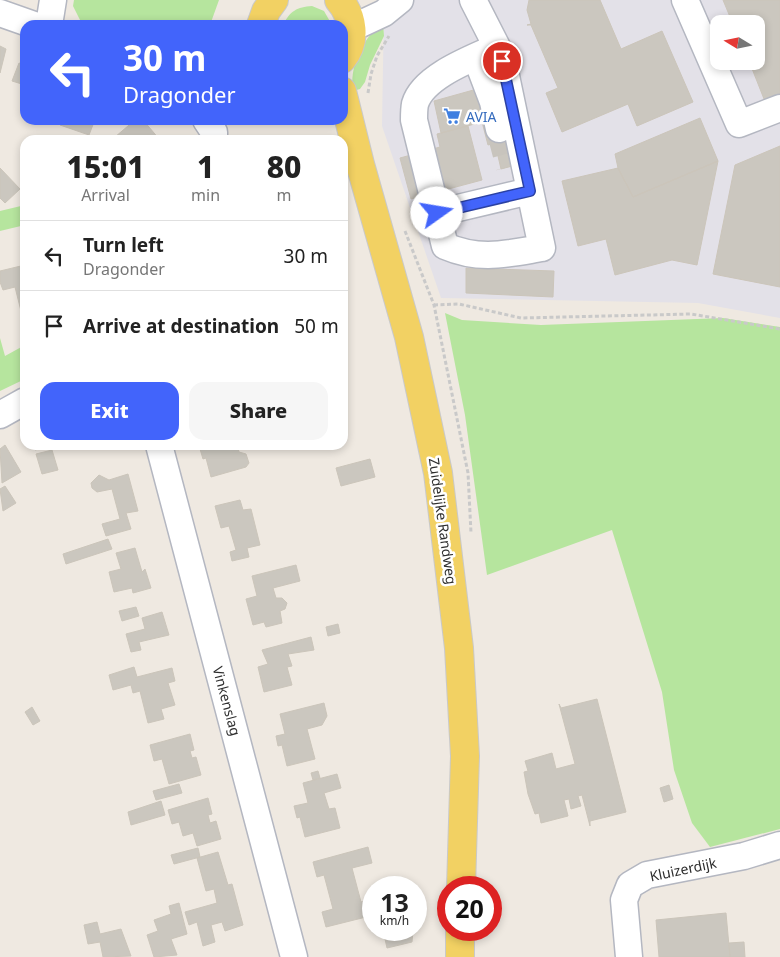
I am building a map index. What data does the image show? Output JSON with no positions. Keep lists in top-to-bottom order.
{
  "streets": {
    "main road": ["Zuidelijke Randweg"],
    "street": ["Vinkenslag", "Kluizerdijk"]
  },
  "places": {
    "supermarket": ["AVIA"]
  },
  "north": "left",
  "page": {
    "turn": ["30 m", "Dragonder"],
    "eta": [
      "15:01",
      "Arrival",
      "1",
      "min",
      "80",
      "m"
    ],
    "list": [
      {
        "name": "Turn left",
        "note": "Dragonder",
        "value": "30 m"
      },
      {
        "name": "Arrive at destination",
        "value": "50 m"
      }
    ],
    "buttons": ["Exit", "Share"],
    "speed": "13 km/h",
    "limit": "20"
  }
}
